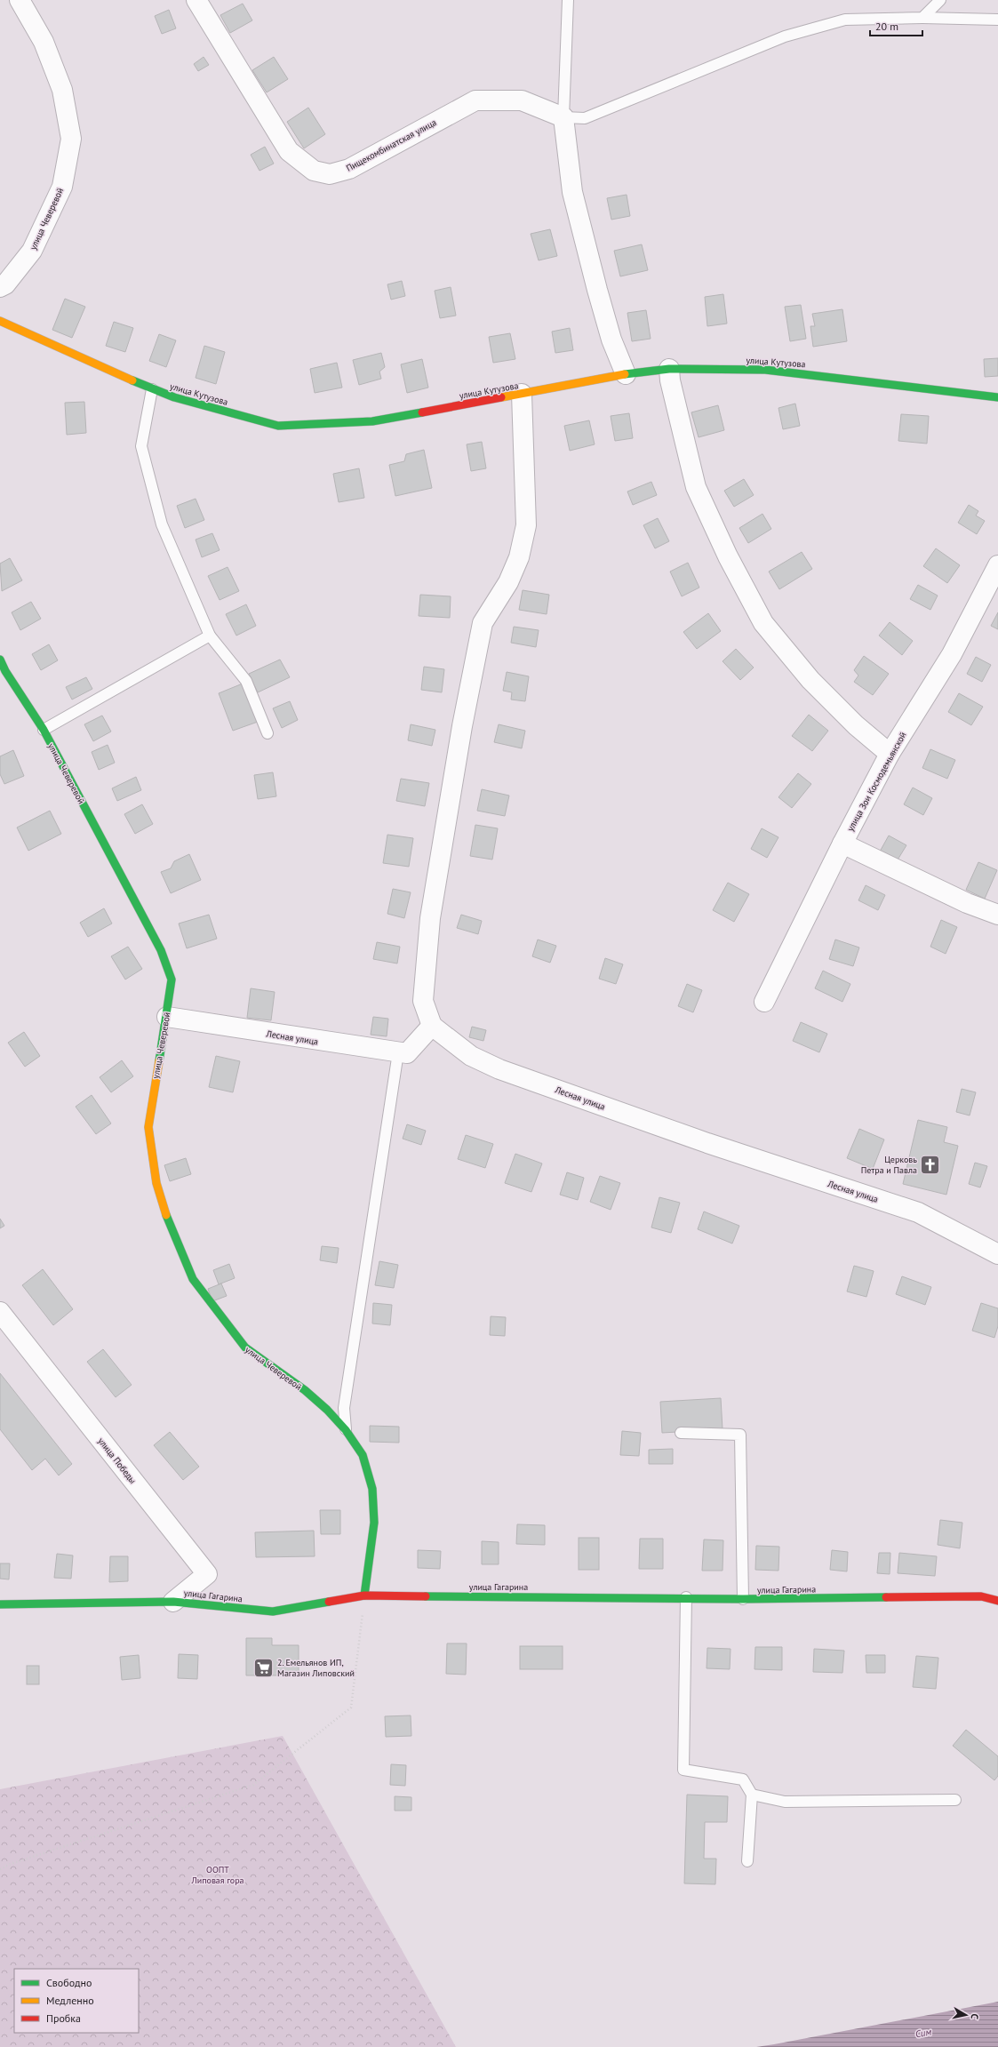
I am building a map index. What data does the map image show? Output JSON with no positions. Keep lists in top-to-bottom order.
{
  "streets": {
    "street": [
      "Пищекомбинатская улица",
      "улица Чеверевой",
      "улица Кутузова",
      "улица Зои Космодемьянской",
      "Лесная улица",
      "улица Победы",
      "улица Гагарина"
    ]
  },
  "crossings": [
    ["улица Чеверевой", "Лесная улица"],
    ["улица Чеверевой", "улица Гагарина"],
    ["улица Победы", "улица Гагарина"]
  ],
  "water": ["Сим"],
  "parks": ["ООПТ Липовая гора"],
  "places": {
    "church": ["Церковь Петра и Павла"],
    "supermarket": ["2. Емельянов ИП, Магазин Липовский"]
  },
  "legend": ["Свободно", "Медленно", "Пробка"],
  "scale_bar": "20 m",
  "north": "right"
}
